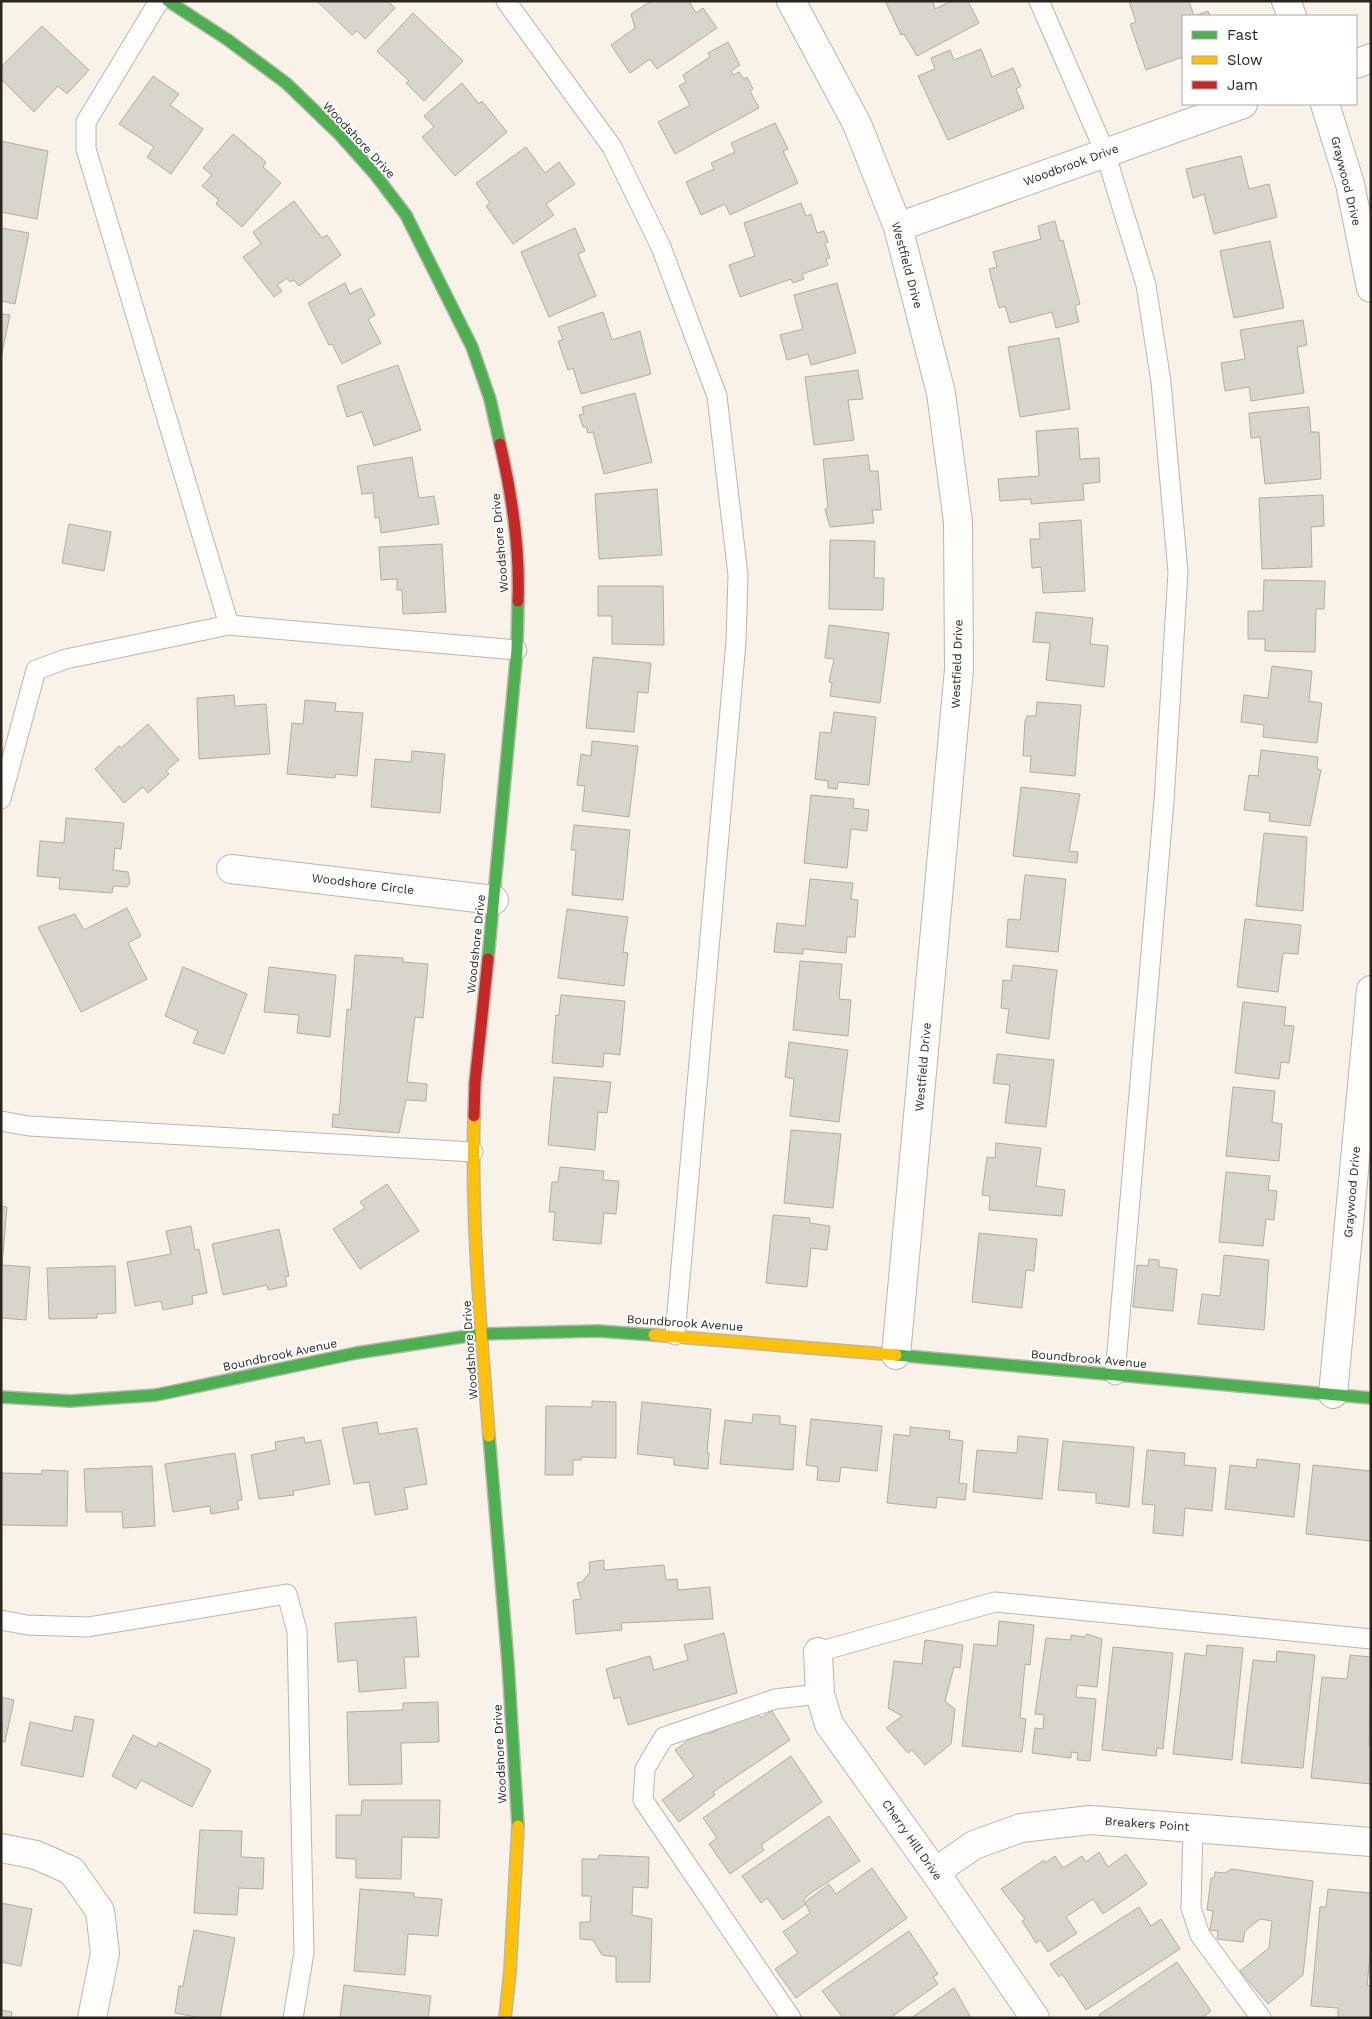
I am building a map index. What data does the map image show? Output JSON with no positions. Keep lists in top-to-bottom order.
{
  "streets": {
    "street": [
      "Woodshore Drive",
      "Woodbrook Drive",
      "Graywood Drive",
      "Westfield Drive",
      "Woodshore Circle",
      "Boundbrook Avenue",
      "Breakers Point",
      "Cherry Hill Drive"
    ]
  },
  "crossings": [
    ["Woodshore Drive", "Woodshore Circle"],
    ["Woodshore Drive", "Boundbrook Avenue"],
    ["Woodbrook Drive", "Westfield Drive"],
    ["Graywood Drive", "Boundbrook Avenue"],
    ["Westfield Drive", "Boundbrook Avenue"],
    ["Breakers Point", "Cherry Hill Drive"]
  ],
  "legend": ["Fast", "Slow", "Jam"]
}
